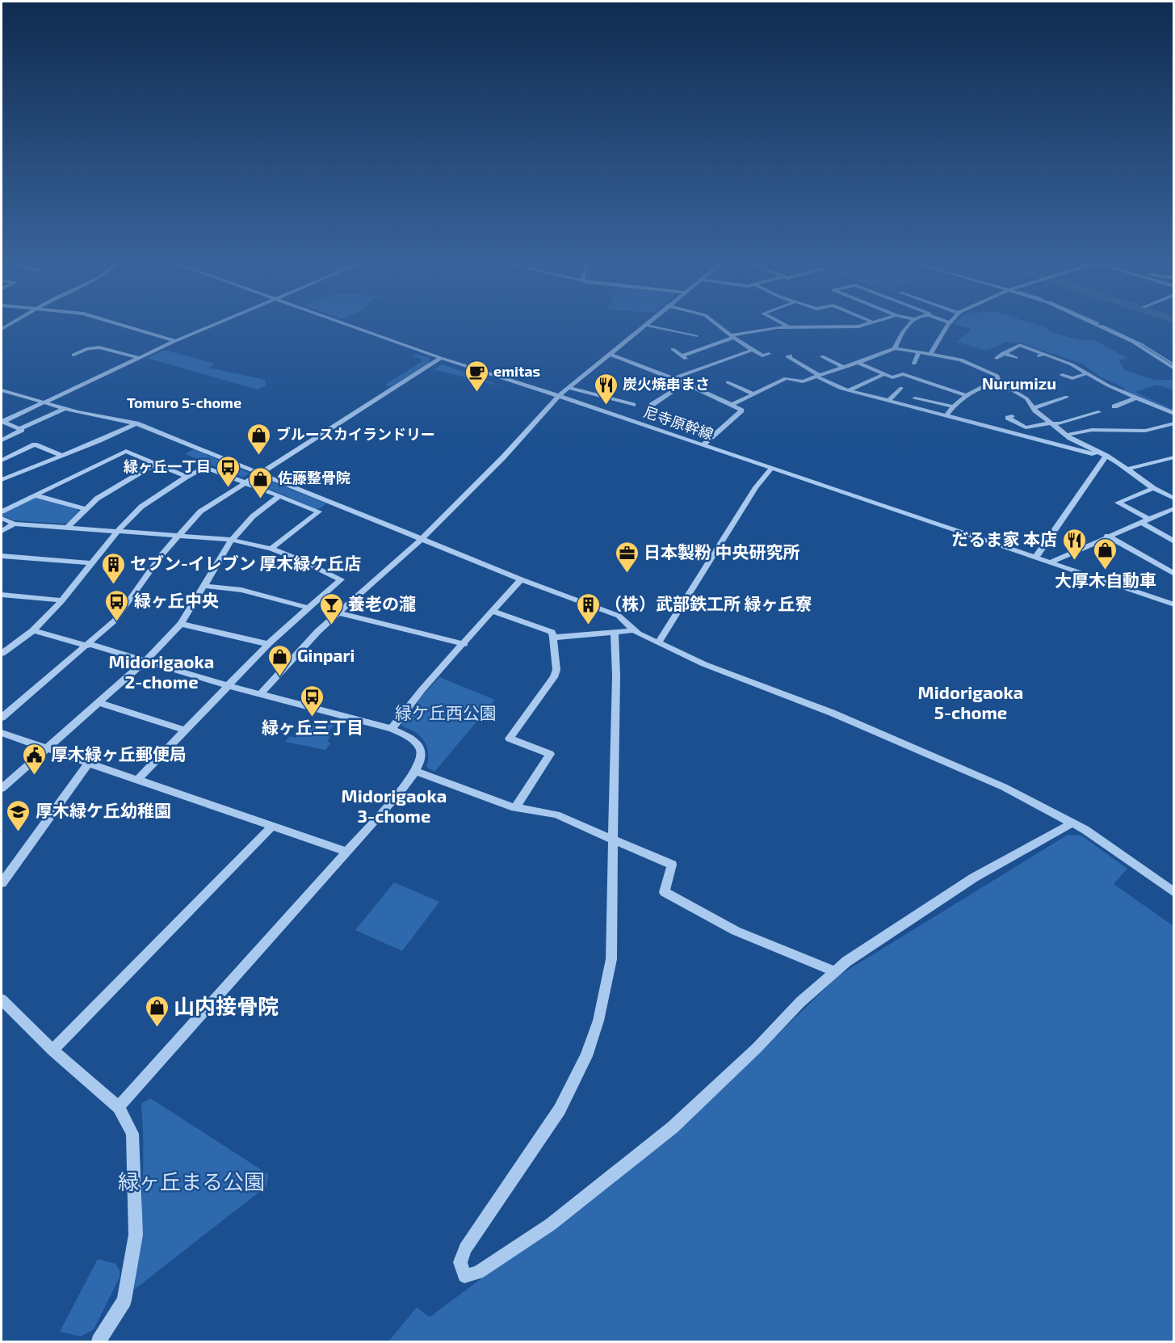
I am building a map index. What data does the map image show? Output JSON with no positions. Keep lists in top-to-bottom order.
{
  "streets": {
    "street": ["尼寺原幹線"]
  },
  "districts": [
    "Nurumizu",
    "Tomuro 5-chome",
    "Midorigaoka 2-chome",
    "Midorigaoka 5-chome",
    "Midorigaoka 3-chome"
  ],
  "parks": ["緑ケ丘西公園", "緑ヶ丘まる公園"],
  "places": {
    "cafe": ["emitas"],
    "restaurant": ["炭火焼串まさ", "だるま家 本店"],
    "shop": [
      "ブルースカイランドリー",
      "佐藤整骨院",
      "大厚木自動車",
      "Ginpari",
      "山内接骨院"
    ],
    "bus stop": ["緑ヶ丘一丁目", "緑ヶ丘中央", "緑ヶ丘三丁目"],
    "office": ["日本製粉 中央研究所"],
    "building": ["セブン-イレブン 厚木緑ケ丘店", "（株）武部鉄工所 緑ヶ丘寮"],
    "bar": ["養老の瀧"],
    "public building": ["厚木緑ヶ丘郵便局"],
    "school or university": ["厚木緑ケ丘幼稚園"]
  }
}
